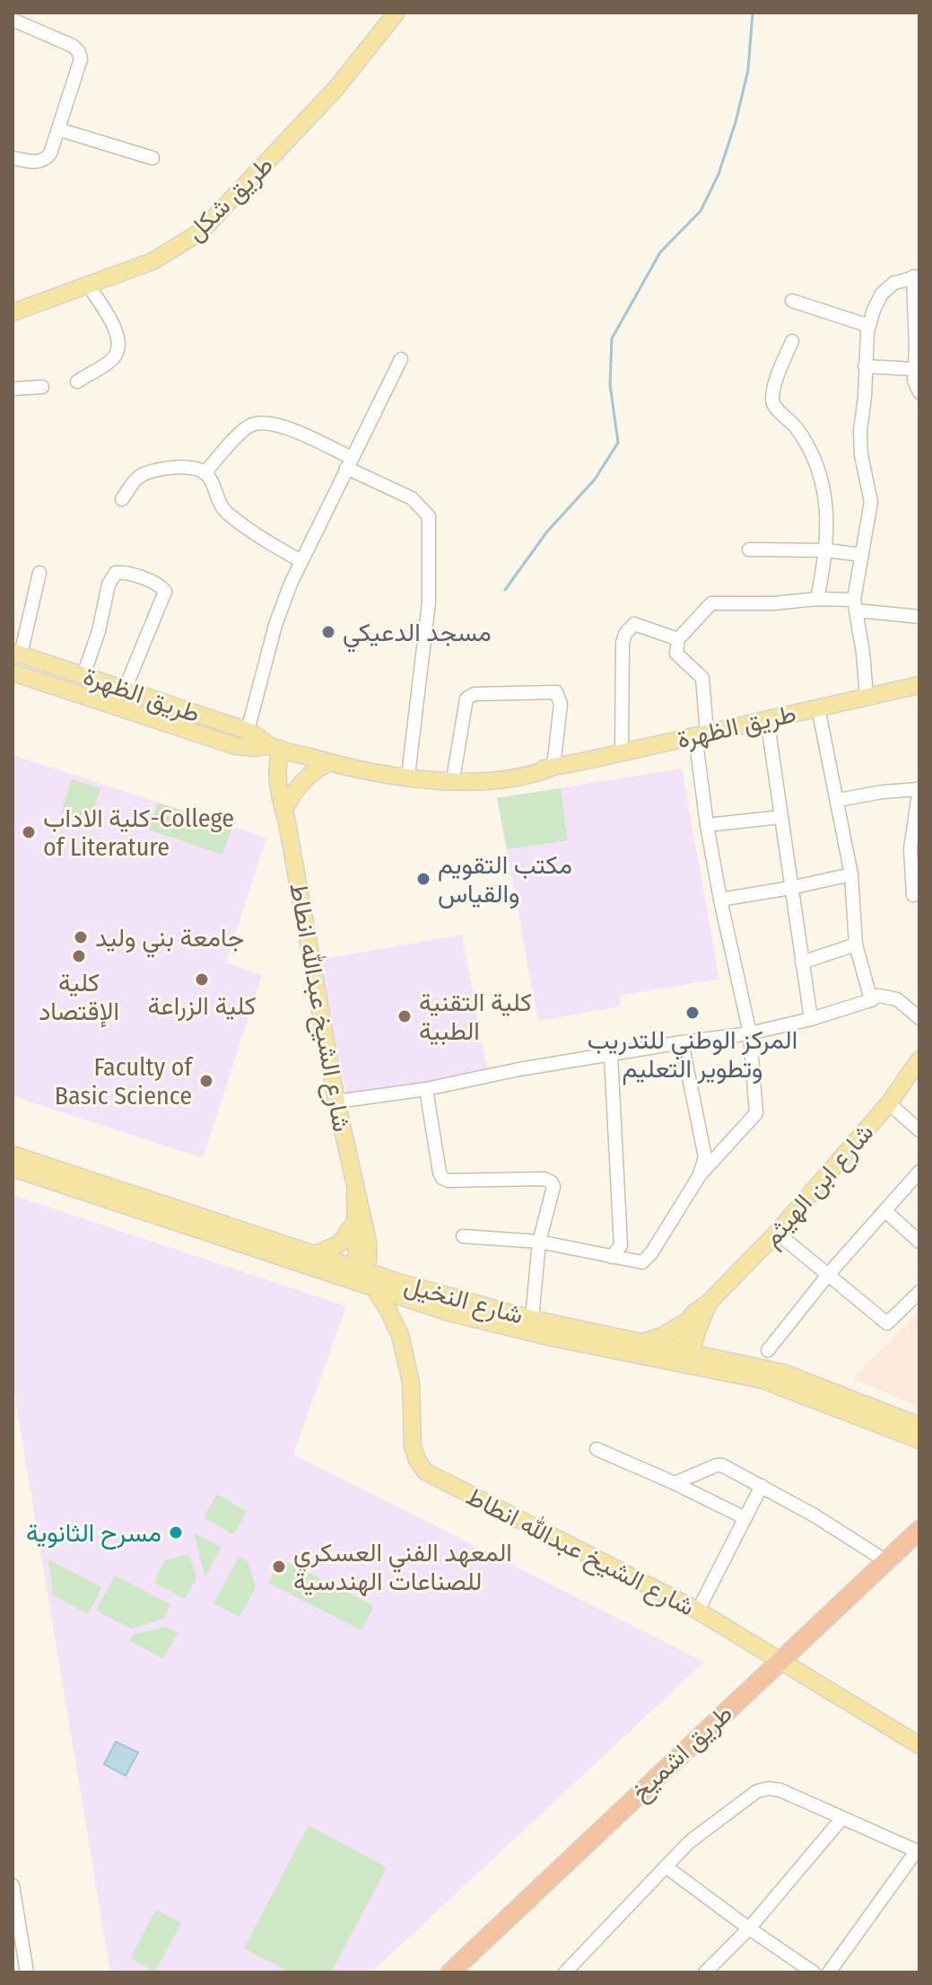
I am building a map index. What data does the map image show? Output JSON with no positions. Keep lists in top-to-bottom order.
{
  "streets": {
    "highway": ["طريق اشميخ"],
    "main road": [
      "طريق شكل",
      "طريق الظهرة",
      "شارع الشيخ عبدالله انطاط",
      "شارع ابن الهيثم",
      "شارع النخيل"
    ]
  },
  "crossings": [
    ["طريق الظهرة", "شارع الشيخ عبدالله انطاط"],
    ["شارع الشيخ عبدالله انطاط", "شارع النخيل"],
    ["شارع الشيخ عبدالله انطاط", "طريق اشميخ"]
  ],
  "places": [
    "مسجد الدعيكي",
    "كلية الاداب-College of Literature",
    "مكتب التقويم والقياس",
    "جامعة بني وليد",
    "كلية الإقتصاد",
    "كلية الزراعة",
    "المركز الوطني للتدريب وتطوير التعليم",
    "كلية التقنية الطبية",
    "Faculty of Basic Science",
    "مسرح الثانوية",
    "المعهد الفني العسكري للصناعات الهندسية"
  ]
}
